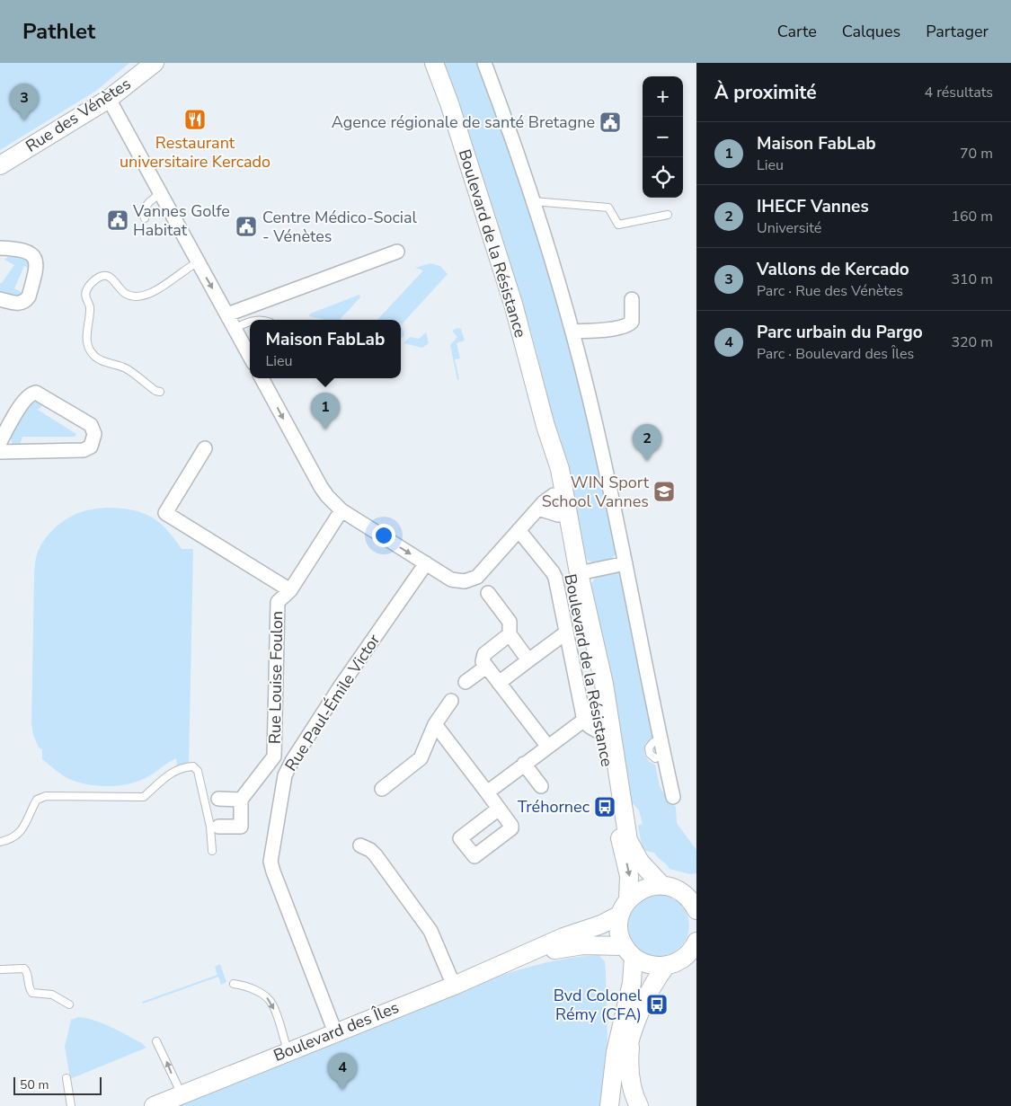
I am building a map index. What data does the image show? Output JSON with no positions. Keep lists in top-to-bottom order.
{
  "streets": {
    "main road": ["Rue des Vénètes", "Boulevard de la Résistance", "Boulevard des Îles"],
    "street": ["Rue Louise Foulon", "Rue Paul-Émile Victor"]
  },
  "crossings": [
    ["Boulevard de la Résistance", "Boulevard des Îles"],
    ["Rue Paul-Émile Victor", "Boulevard des Îles"]
  ],
  "places": {
    "restaurant": ["Restaurant universitaire Kercado"],
    "public building": ["Agence régionale de santé Bretagne", "Vannes Golfe Habitat", "Centre Médico-Social - Vénètes"],
    "school or university": ["WIN Sport School Vannes"],
    "bus stop": ["Tréhornec", "Bvd Colonel Rémy (CFA)"]
  },
  "scale_bar": "50 m",
  "page": {
    "header": "Pathlet",
    "nav": ["Carte", "Calques", "Partager"],
    "heading": ["À proximité", "4 résultats"],
    "map_buttons": ["+", "−"],
    "pins": [
      "3",
      "1",
      "2",
      "4"
    ],
    "list": [
      {
        "mark": "1",
        "name": "Maison FabLab",
        "note": "Lieu",
        "value": "70 m"
      },
      {
        "mark": "2",
        "name": "IHECF Vannes",
        "note": "Université",
        "value": "160 m"
      },
      {
        "mark": "3",
        "name": "Vallons de Kercado",
        "note": "Parc · Rue des Vénètes",
        "value": "310 m"
      },
      {
        "mark": "4",
        "name": "Parc urbain du Pargo",
        "note": "Parc · Boulevard des Îles",
        "value": "320 m"
      }
    ],
    "popup": ["Maison FabLab", "Lieu"],
    "scale": "50 m"
  }
}
